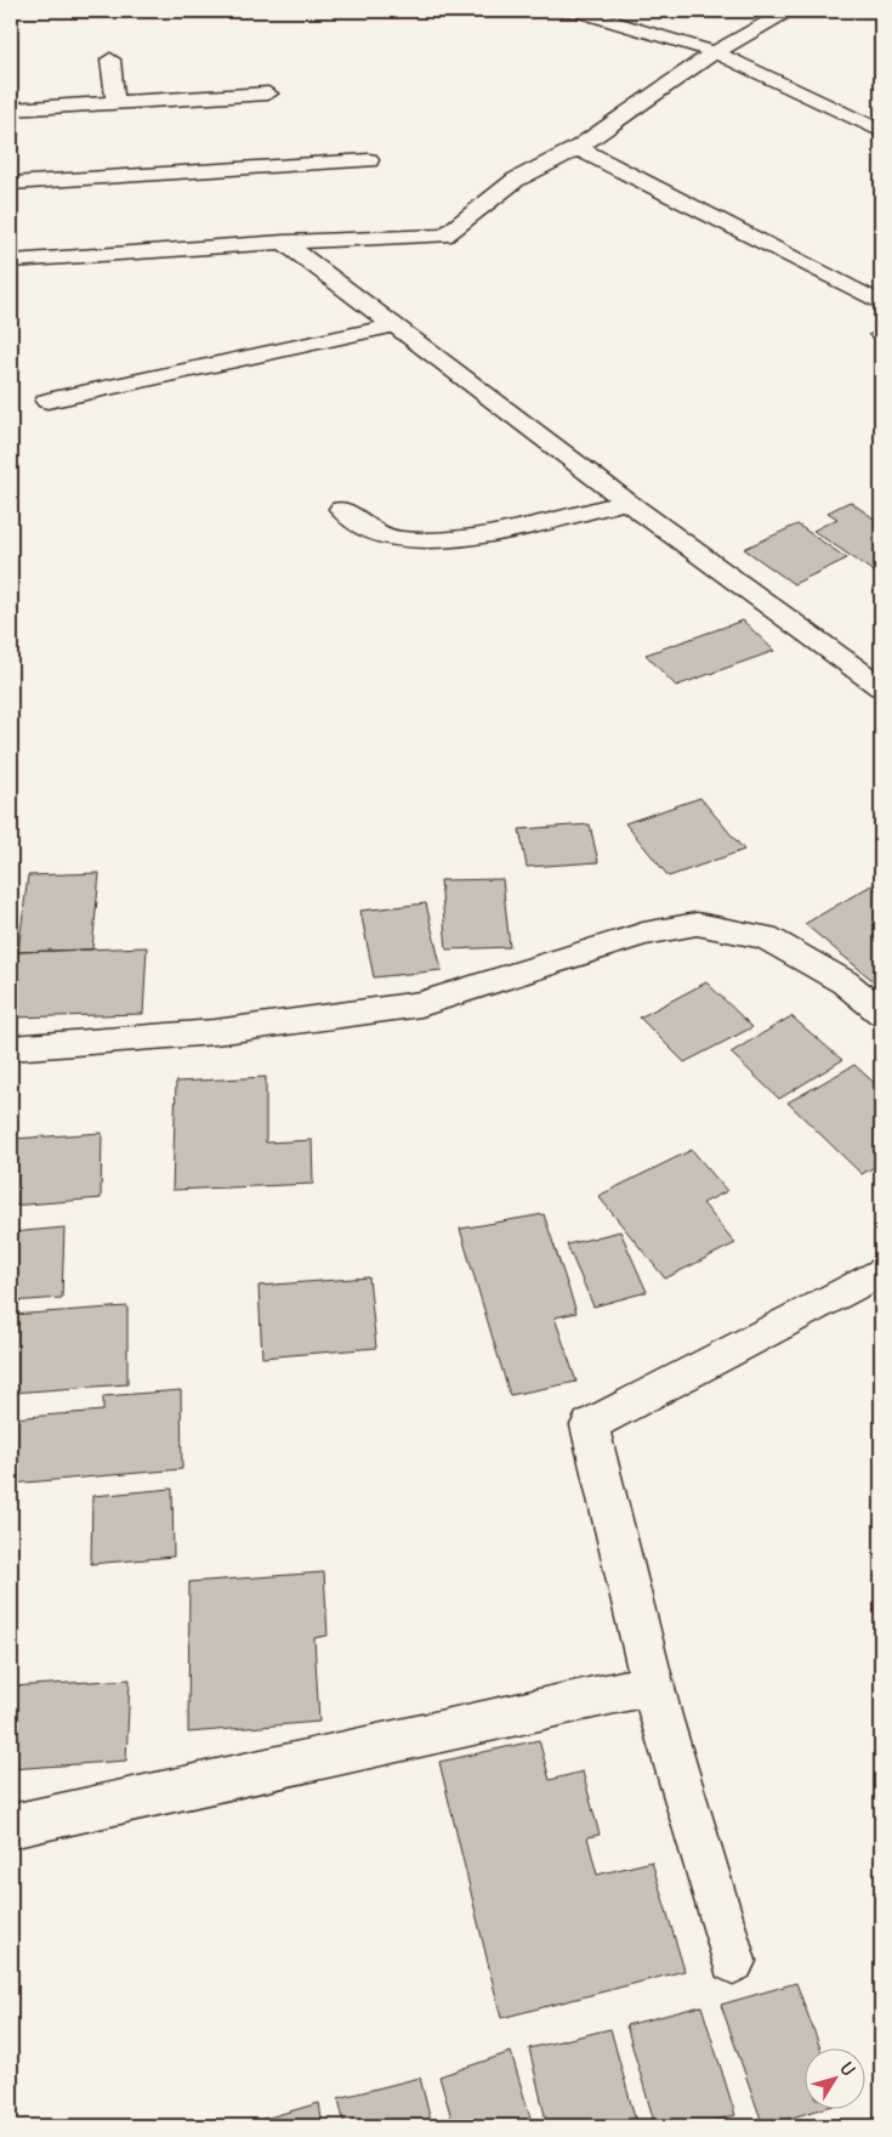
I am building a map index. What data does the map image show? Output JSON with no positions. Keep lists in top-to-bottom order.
{
  "north": "top right"
}
